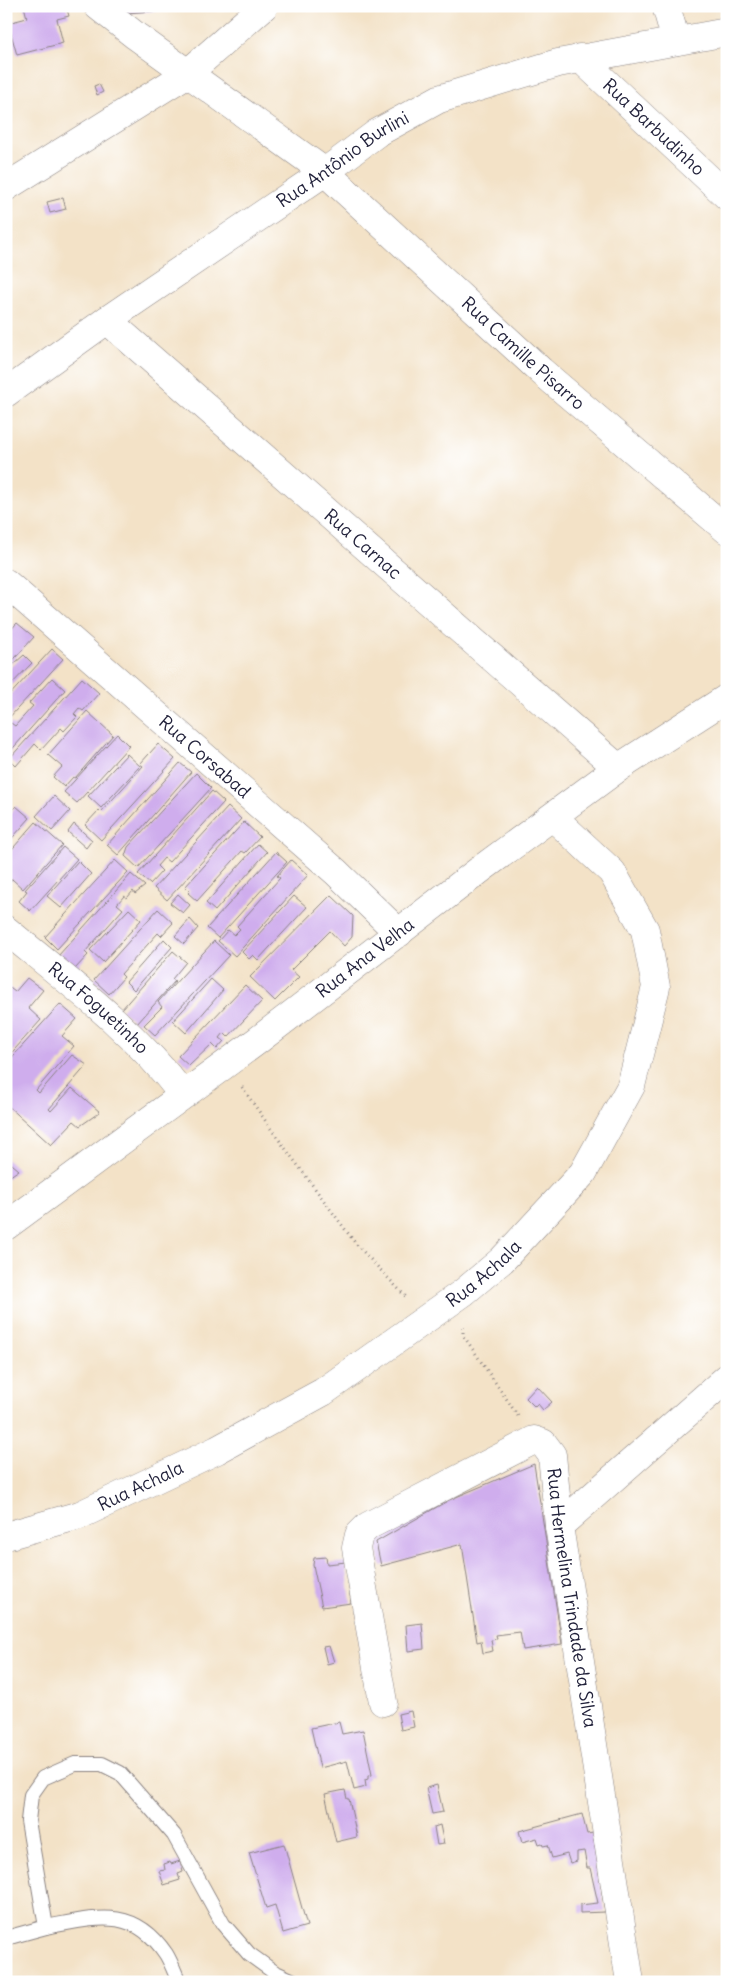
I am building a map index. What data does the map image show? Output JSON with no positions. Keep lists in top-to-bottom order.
{
  "streets": {
    "street": [
      "Rua Barbudinho",
      "Rua Antônio Burlini",
      "Rua Camille Pisarro",
      "Rua Carnac",
      "Rua Corsabad",
      "Rua Ana Velha",
      "Rua Foguetinho",
      "Rua Achala",
      "Rua Hermelina Trindade da Silva"
    ]
  },
  "crossings": [
    ["Rua Barbudinho", "Rua Antônio Burlini"],
    ["Rua Antônio Burlini", "Rua Camille Pisarro"],
    ["Rua Antônio Burlini", "Rua Carnac"],
    ["Rua Carnac", "Rua Ana Velha"],
    ["Rua Corsabad", "Rua Ana Velha"],
    ["Rua Ana Velha", "Rua Foguetinho"],
    ["Rua Ana Velha", "Rua Achala"]
  ]
}
